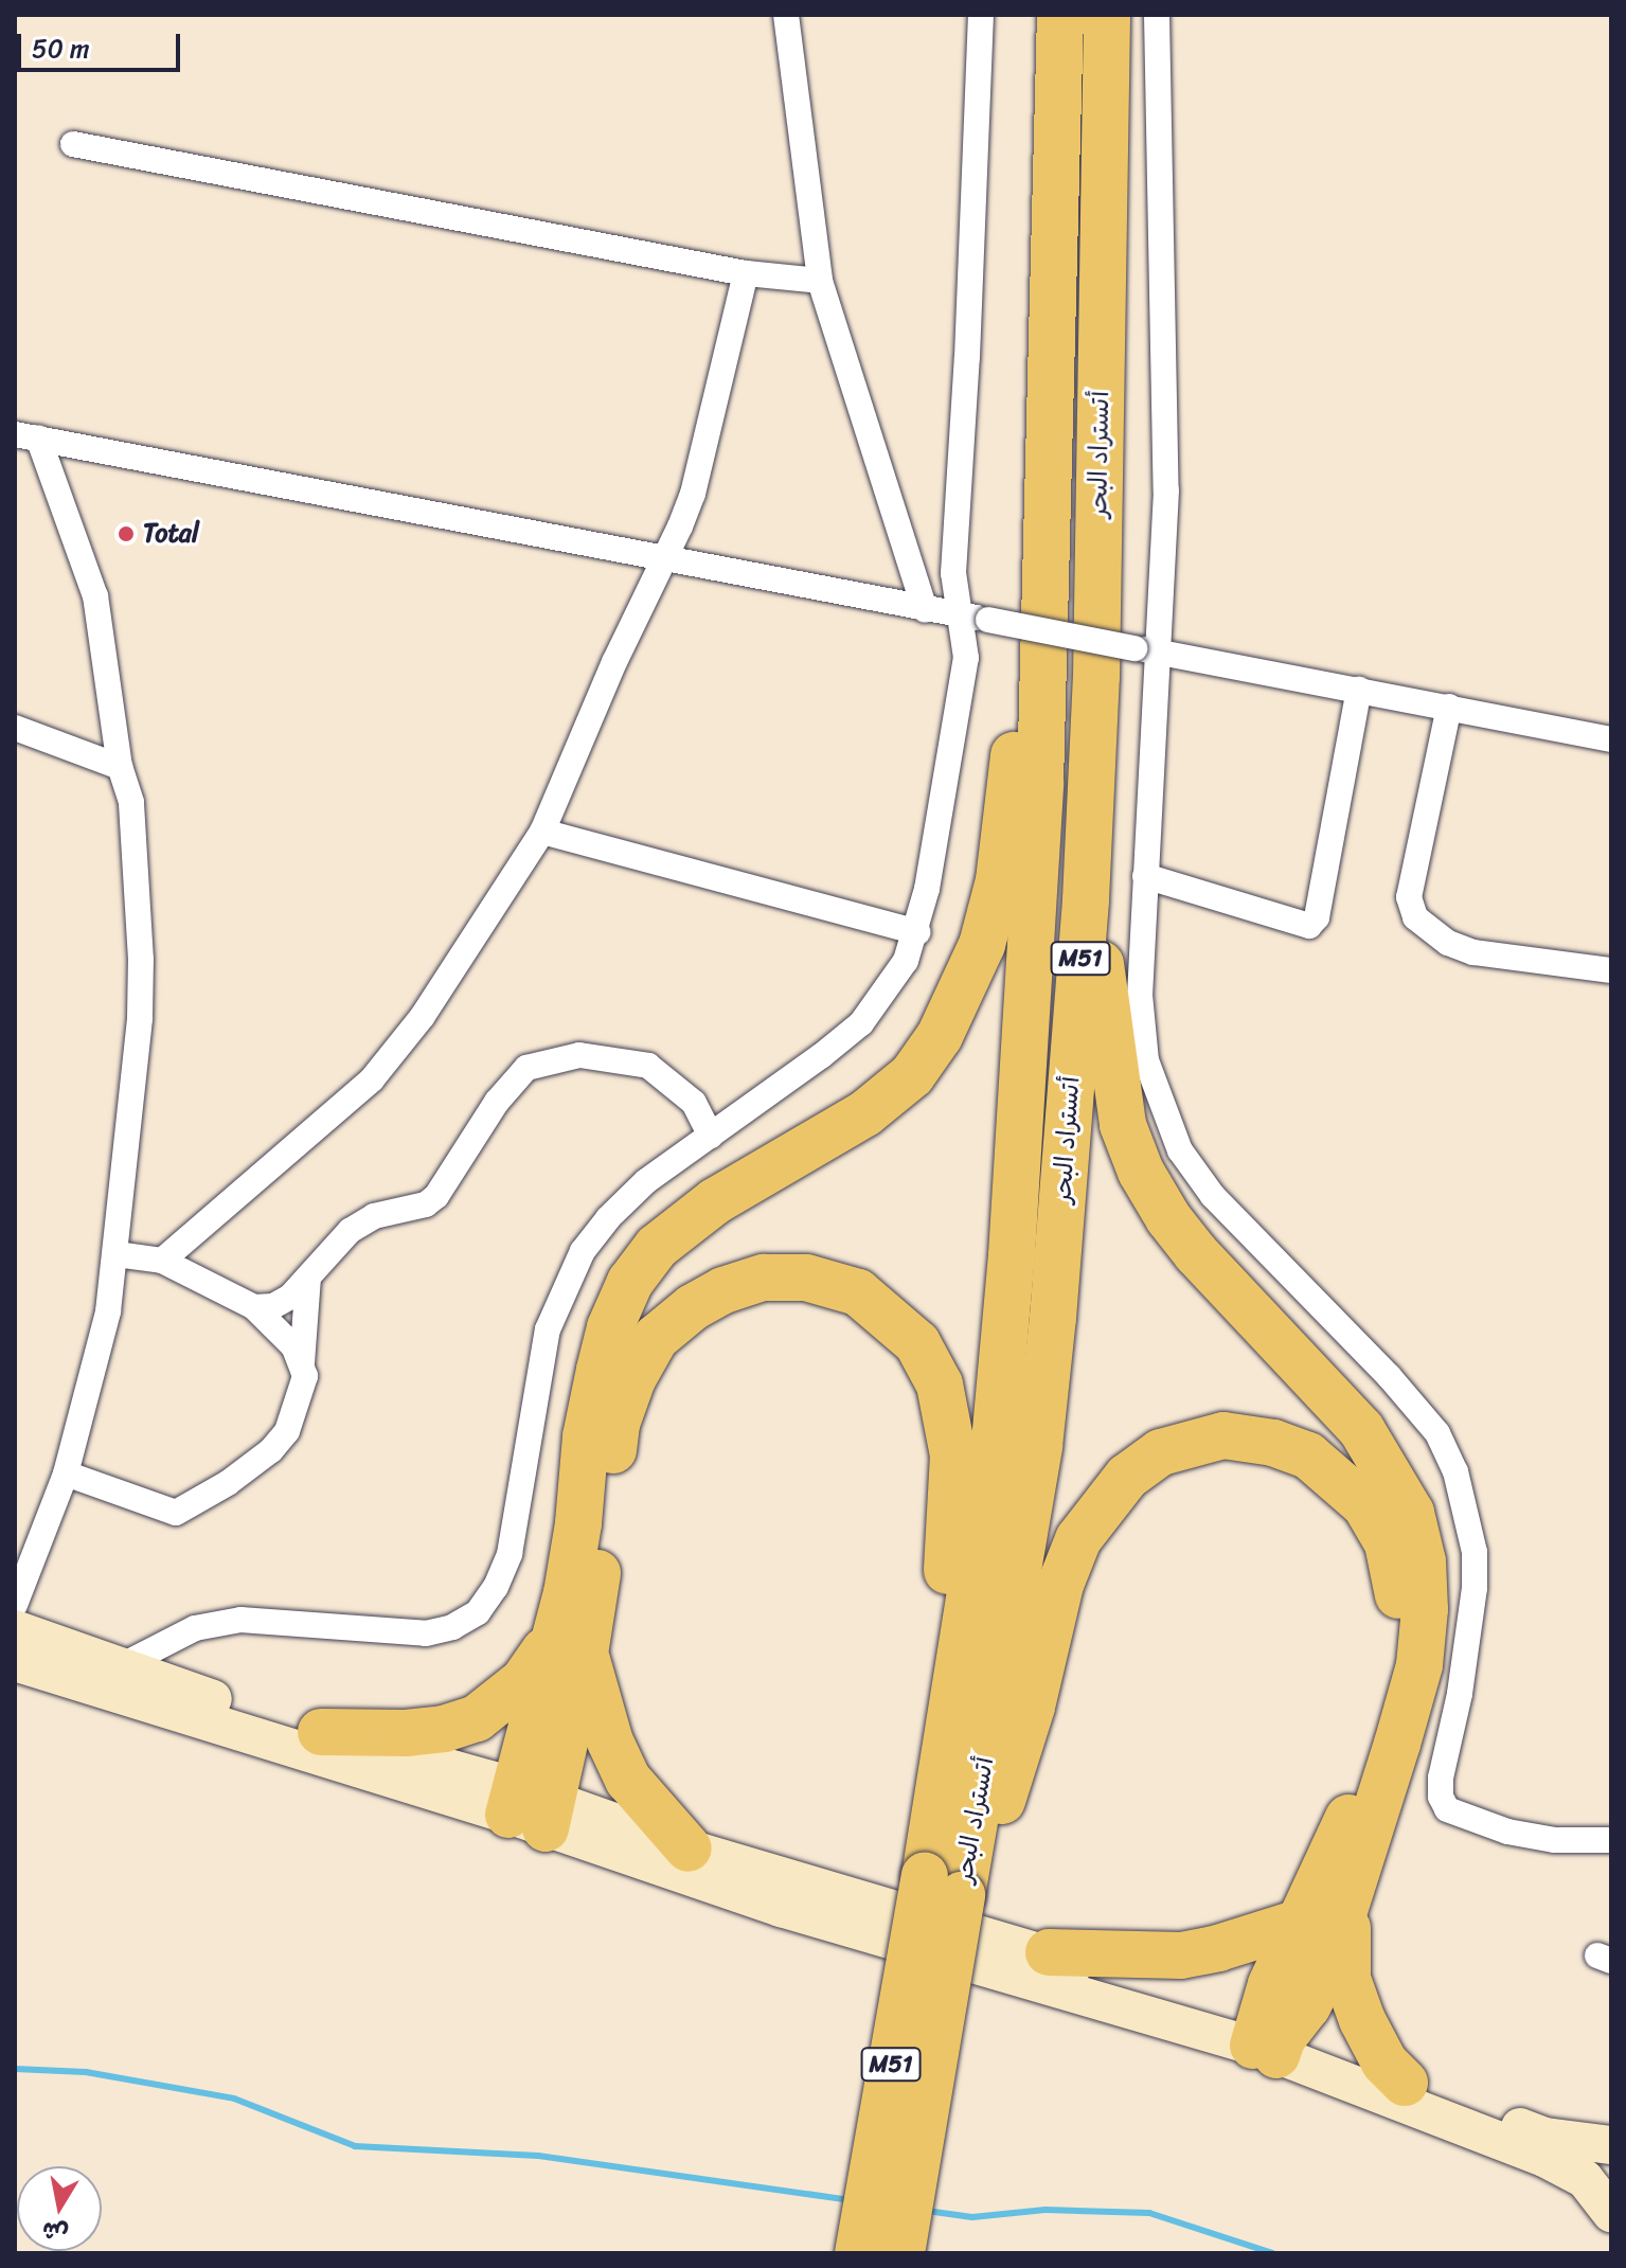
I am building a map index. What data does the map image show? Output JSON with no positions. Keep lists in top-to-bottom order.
{
  "streets": {
    "highway": ["أتستراد البحر", "M51"]
  },
  "places": ["Total"],
  "scale_bar": "50 m",
  "north": "bottom"
}
